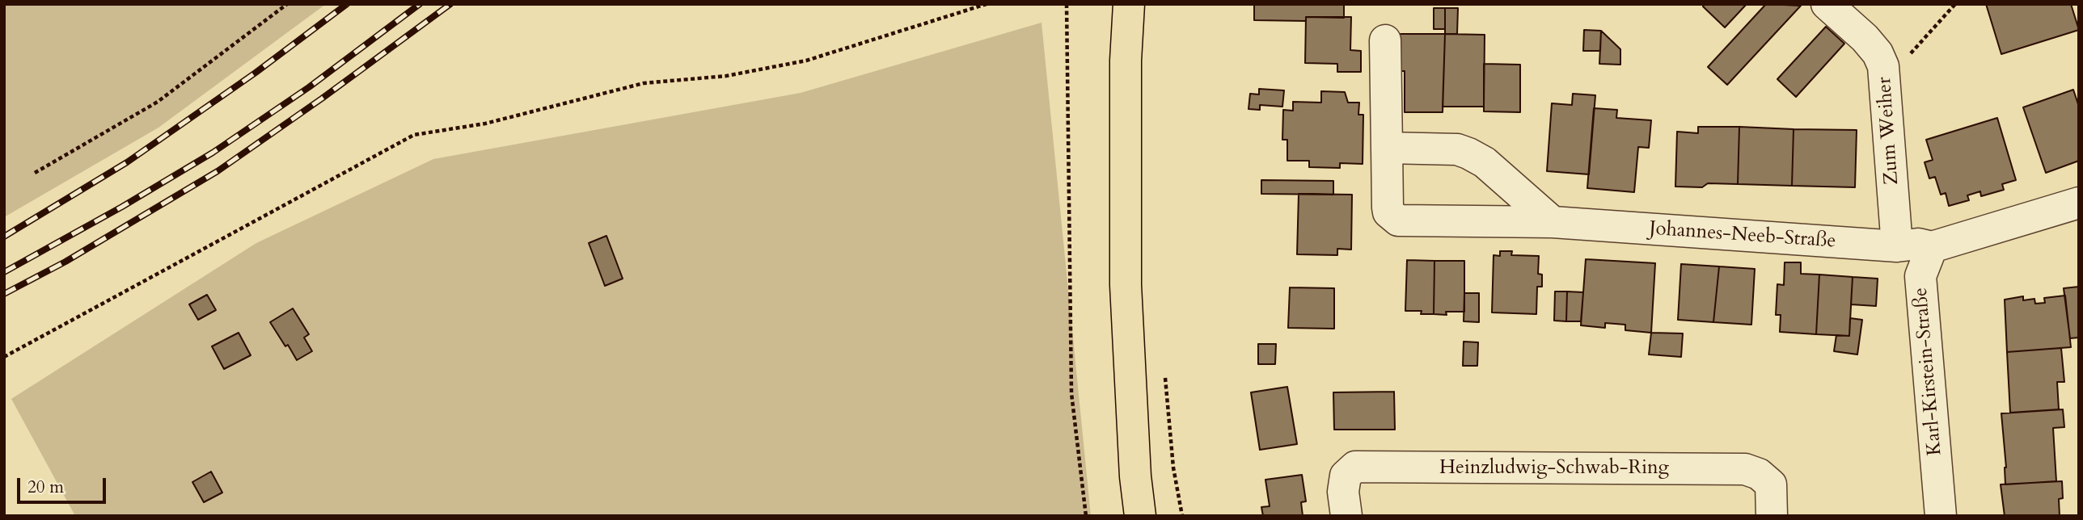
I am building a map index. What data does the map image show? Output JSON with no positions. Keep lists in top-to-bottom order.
{
  "streets": {
    "street": [
      "Zum Weiher",
      "Johannes-Neeb-Straße",
      "Karl-Kirstein-Straße",
      "Heinzludwig-Schwab-Ring"
    ]
  },
  "crossings": [
    ["Zum Weiher", "Johannes-Neeb-Straße"],
    ["Johannes-Neeb-Straße", "Karl-Kirstein-Straße"]
  ],
  "scale_bar": "20 m"
}
